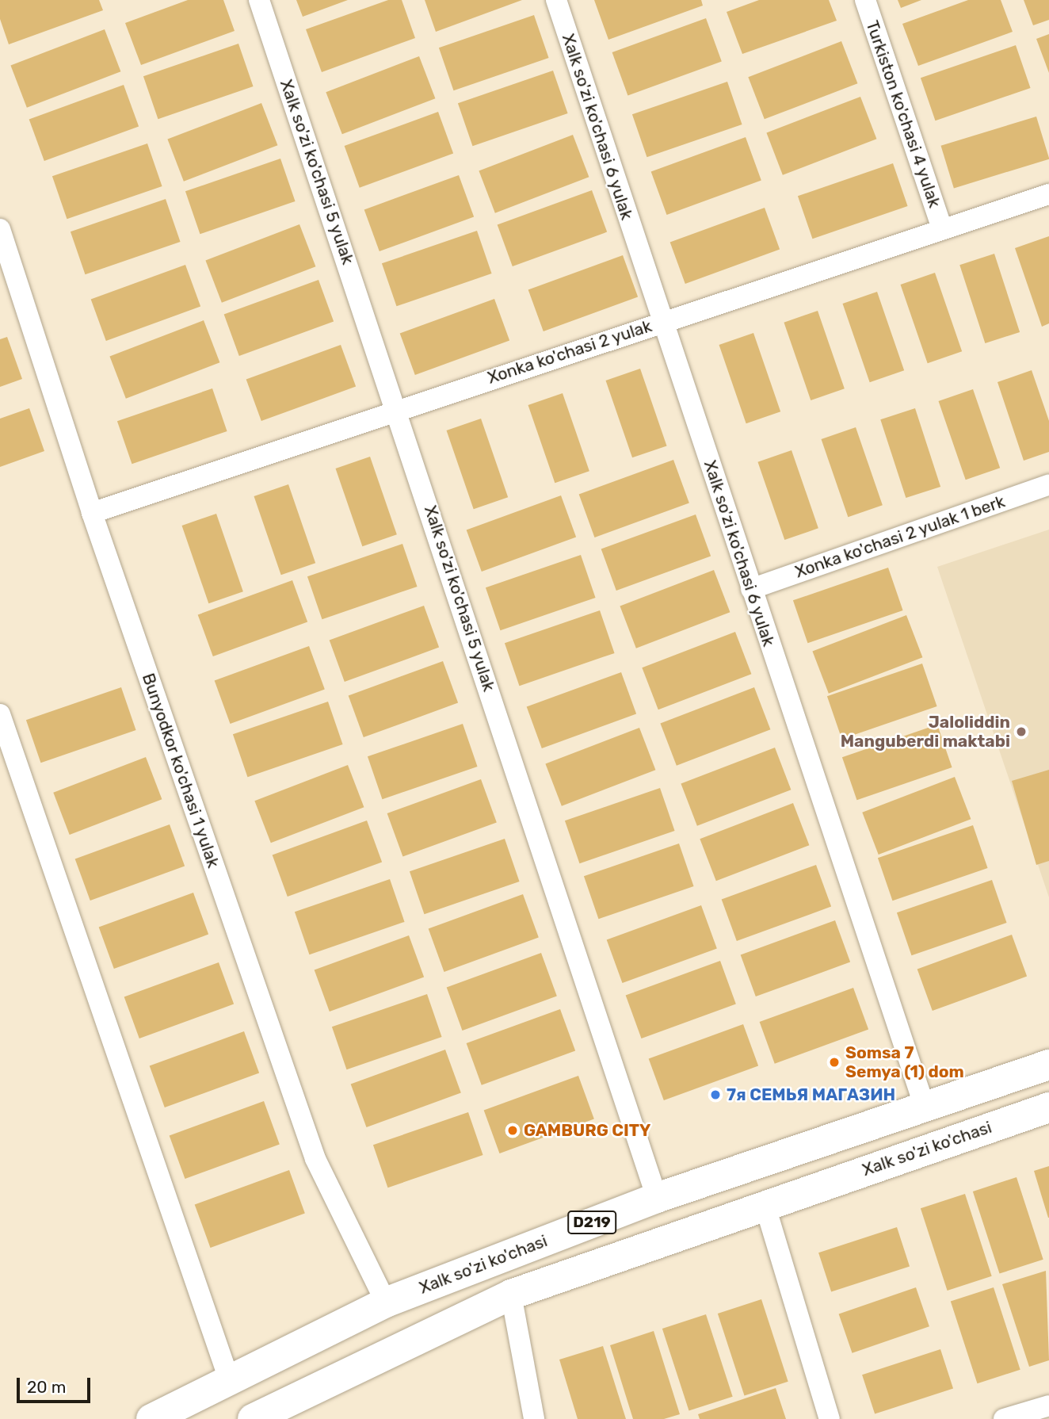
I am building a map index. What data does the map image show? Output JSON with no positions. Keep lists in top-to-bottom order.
{
  "streets": {
    "main road": ["Xalk so'zi ko'chasi", "D219"],
    "street": [
      "Turkiston ko'chasi 4 yulak",
      "Xalk so'zi ko'chasi 6 yulak",
      "Xalk so'zi ko'chasi 5 yulak",
      "Xonka ko'chasi 2 yulak",
      "Xonka ko'chasi 2 yulak 1 berk",
      "Bunyodkor ko'chasi 1 yulak"
    ]
  },
  "crossings": [
    ["Turkiston ko'chasi 4 yulak", "Xonka ko'chasi 2 yulak"],
    ["Xalk so'zi ko'chasi 6 yulak", "Xonka ko'chasi 2 yulak"],
    ["Xalk so'zi ko'chasi 6 yulak", "Xonka ko'chasi 2 yulak 1 berk"],
    ["Xalk so'zi ko'chasi 6 yulak", "Xalk so'zi ko'chasi"],
    ["Xalk so'zi ko'chasi 5 yulak", "Xonka ko'chasi 2 yulak"],
    ["Xalk so'zi ko'chasi 5 yulak", "Xalk so'zi ko'chasi"],
    ["Xonka ko'chasi 2 yulak", "Bunyodkor ko'chasi 1 yulak"],
    ["Bunyodkor ko'chasi 1 yulak", "Xalk so'zi ko'chasi"]
  ],
  "places": [
    "Jaloliddin Manguberdi maktabi",
    "Somsa 7 Semya (1) dom",
    "7я СЕМЬЯ МАГАЗИН",
    "GAMBURG CITY"
  ],
  "scale_bar": "20 m"
}
